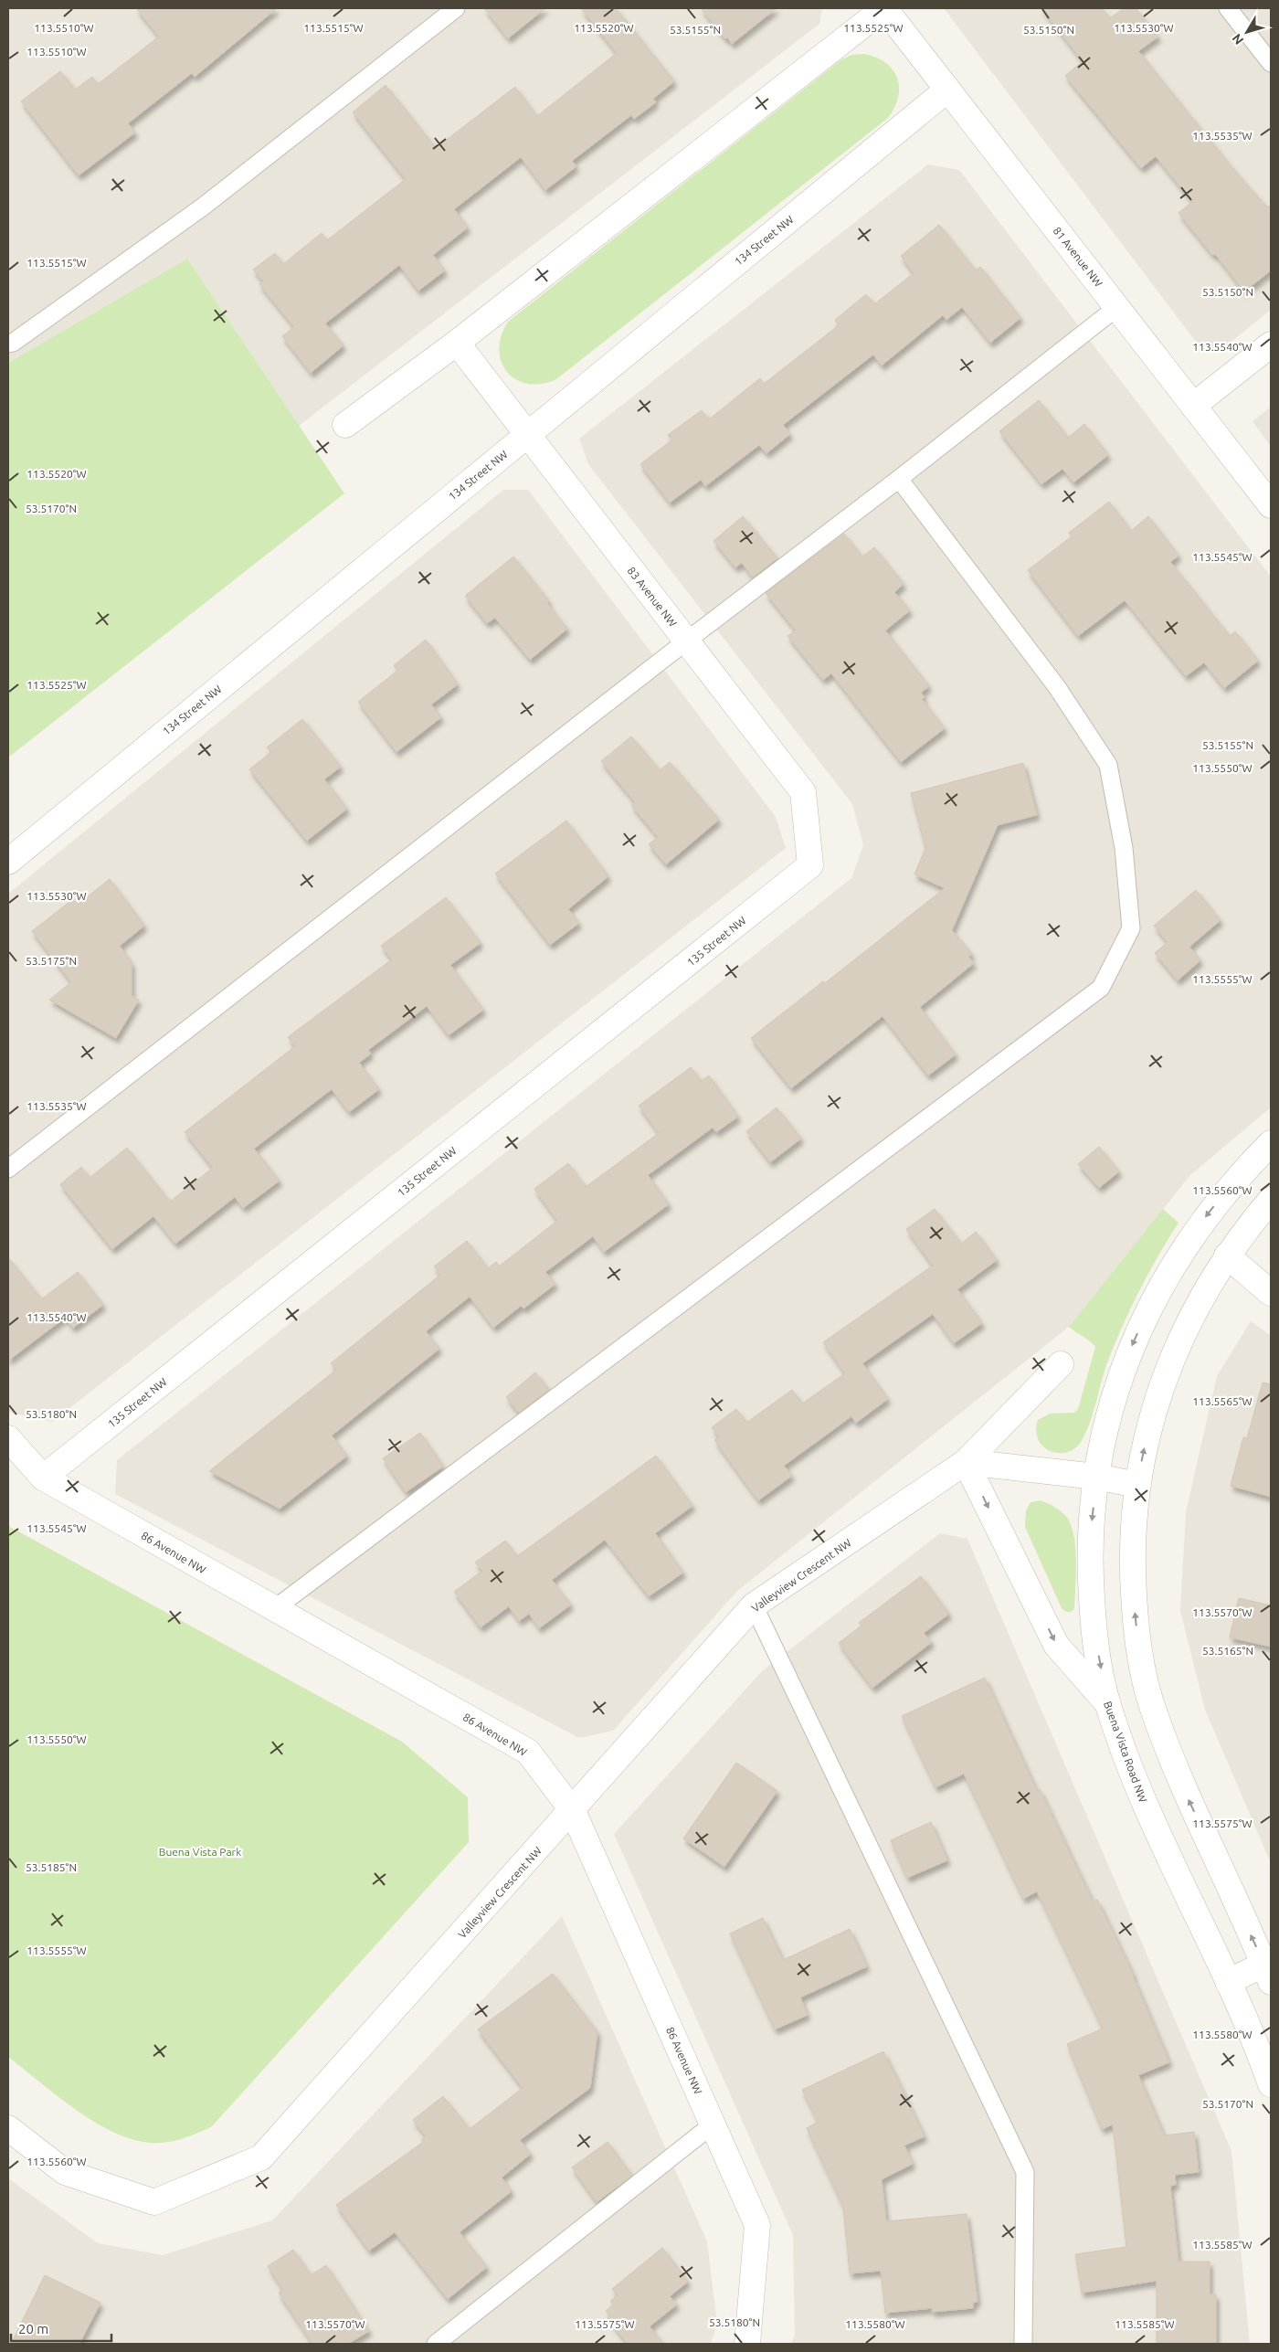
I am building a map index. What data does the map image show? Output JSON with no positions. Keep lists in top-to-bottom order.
{
  "streets": {
    "street": [
      "134 Street NW",
      "81 Avenue NW",
      "83 Avenue NW",
      "135 Street NW",
      "86 Avenue NW",
      "Valleyview Crescent NW",
      "Buena Vista Road NW"
    ]
  },
  "crossings": [
    ["134 Street NW", "81 Avenue NW"],
    ["134 Street NW", "83 Avenue NW"],
    ["83 Avenue NW", "135 Street NW"],
    ["135 Street NW", "86 Avenue NW"],
    ["86 Avenue NW", "Valleyview Crescent NW"]
  ],
  "parks": ["Buena Vista Park"],
  "scale_bar": "20 m",
  "north": "bottom left",
  "coordinates": [
    "113.5510°W",
    "113.5515°W",
    "113.5520°W",
    "113.5525°W",
    "113.5530°W",
    "53.5155°N",
    "53.5150°N",
    "113.5535°W",
    "113.5540°W",
    "53.5170°N",
    "113.5545°W",
    "113.5550°W",
    "53.5175°N",
    "113.5555°W",
    "113.5560°W",
    "113.5565°W",
    "53.5180°N",
    "113.5570°W",
    "53.5165°N",
    "113.5575°W",
    "53.5185°N",
    "113.5580°W",
    "113.5585°W"
  ]
}
